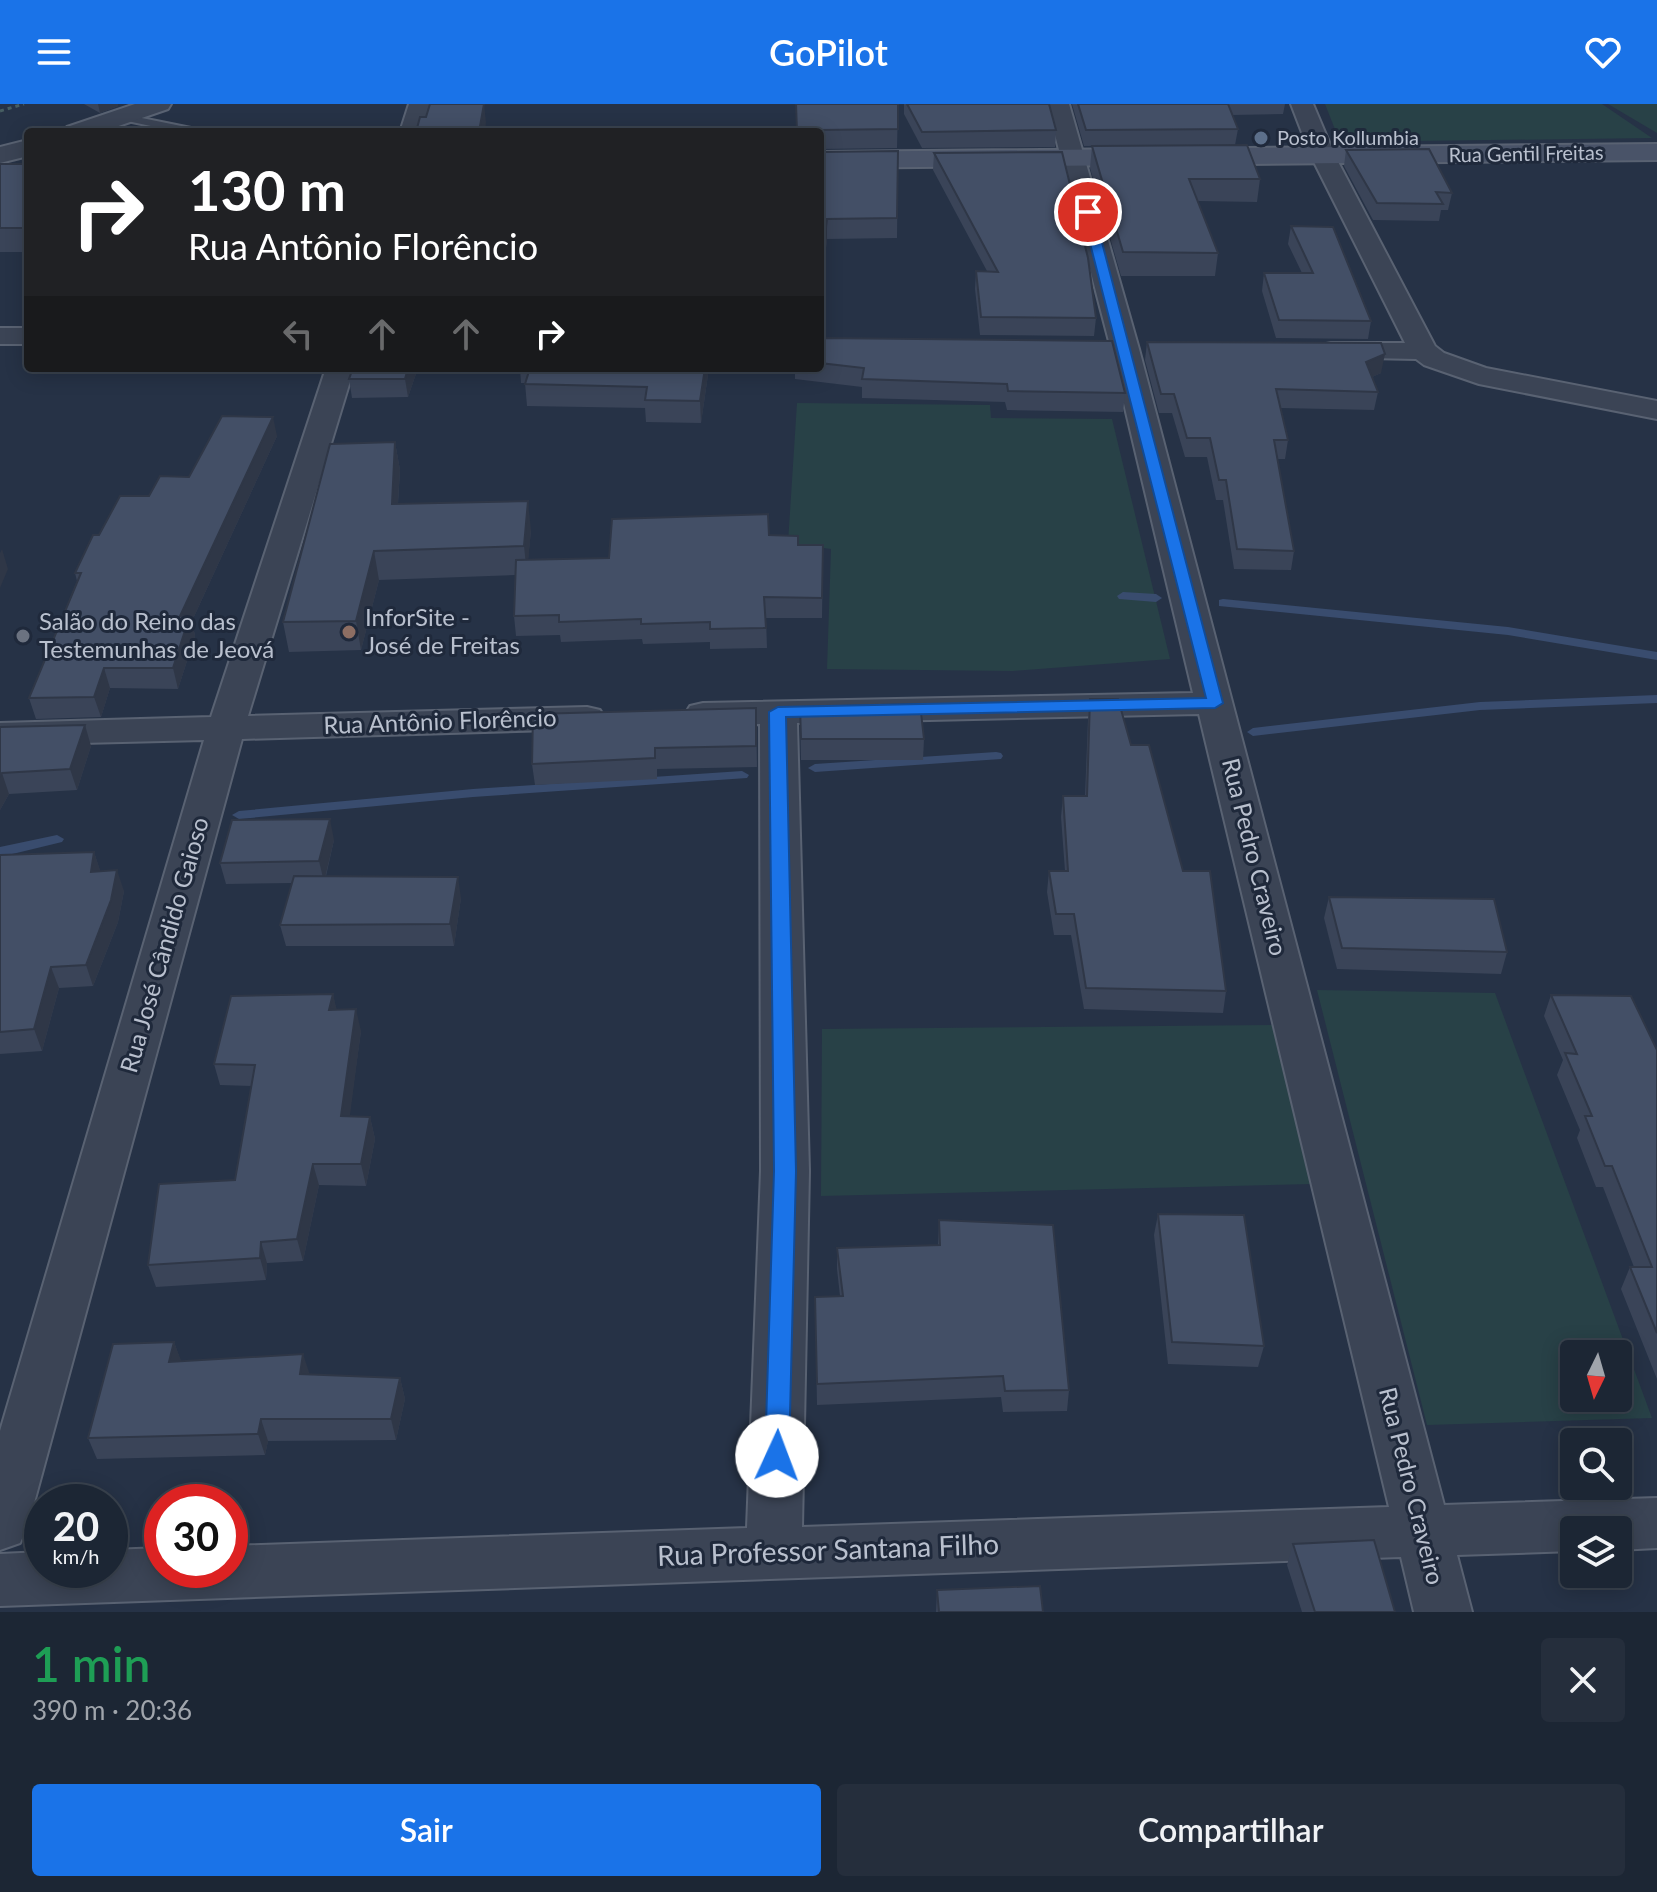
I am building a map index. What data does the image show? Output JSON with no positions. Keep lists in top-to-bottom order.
{
  "streets": {
    "main road": ["Rua Gentil Freitas"],
    "street": [
      "Rua Antônio Florêncio",
      "Rua Pedro Craveiro",
      "Rua José Cândido Gaioso",
      "Rua Professor Santana Filho"
    ]
  },
  "crossings": [
    ["Rua Gentil Freitas", "Rua Pedro Craveiro"],
    ["Rua Antônio Florêncio", "Rua José Cândido Gaioso"],
    ["Rua Pedro Craveiro", "Rua Professor Santana Filho"]
  ],
  "places": ["Posto Kollumbia", "InforSite - José de Freitas", "Salão do Reino das Testemunhas de Jeová"],
  "north": "bottom",
  "page": {
    "header": "GoPilot",
    "turn": ["130 m", "Rua Antônio Florêncio"],
    "speed": "20 km/h",
    "limit": "30",
    "heading": ["1 min", "390 m · 20:36"],
    "buttons": ["Sair", "Compartilhar"]
  }
}
